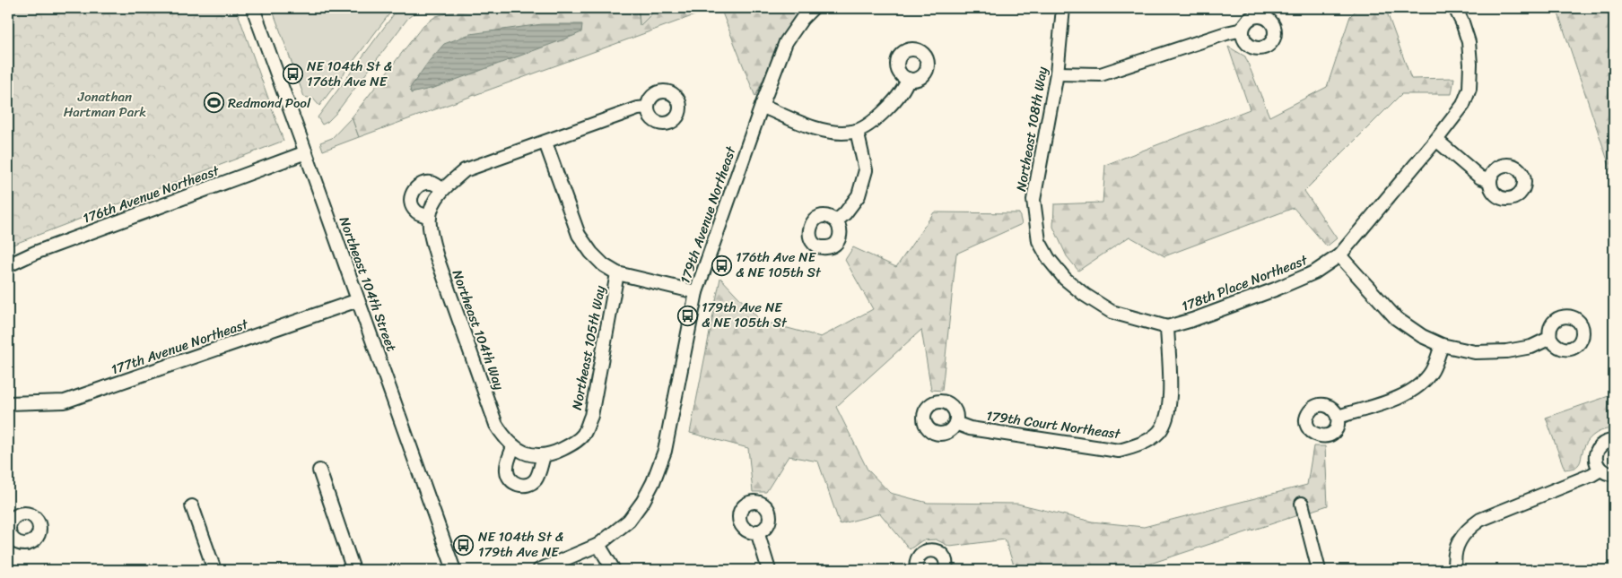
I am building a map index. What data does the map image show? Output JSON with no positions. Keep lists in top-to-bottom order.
{
  "streets": {
    "street": [
      "Northeast 108th Way",
      "176th Avenue Northeast",
      "179th Avenue Northeast",
      "178th Place Northeast",
      "Northeast 104th Street",
      "Northeast 104th Way",
      "177th Avenue Northeast",
      "Northeast 105th Way",
      "179th Court Northeast"
    ]
  },
  "crossings": [
    ["Northeast 108th Way", "178th Place Northeast"],
    ["Northeast 108th Way", "179th Court Northeast"],
    ["176th Avenue Northeast", "Northeast 104th Street"],
    ["178th Place Northeast", "179th Court Northeast"],
    ["Northeast 104th Street", "177th Avenue Northeast"],
    ["Northeast 104th Way", "Northeast 105th Way"]
  ],
  "parks": ["Jonathan Hartman Park"],
  "places": {
    "bus stop": [
      "NE 104th St & 176th Ave NE",
      "176th Ave NE & NE 105th St",
      "179th Ave NE & NE 105th St",
      "NE 104th St & 179th Ave NE"
    ],
    "sports": ["Redmond Pool"]
  }
}
